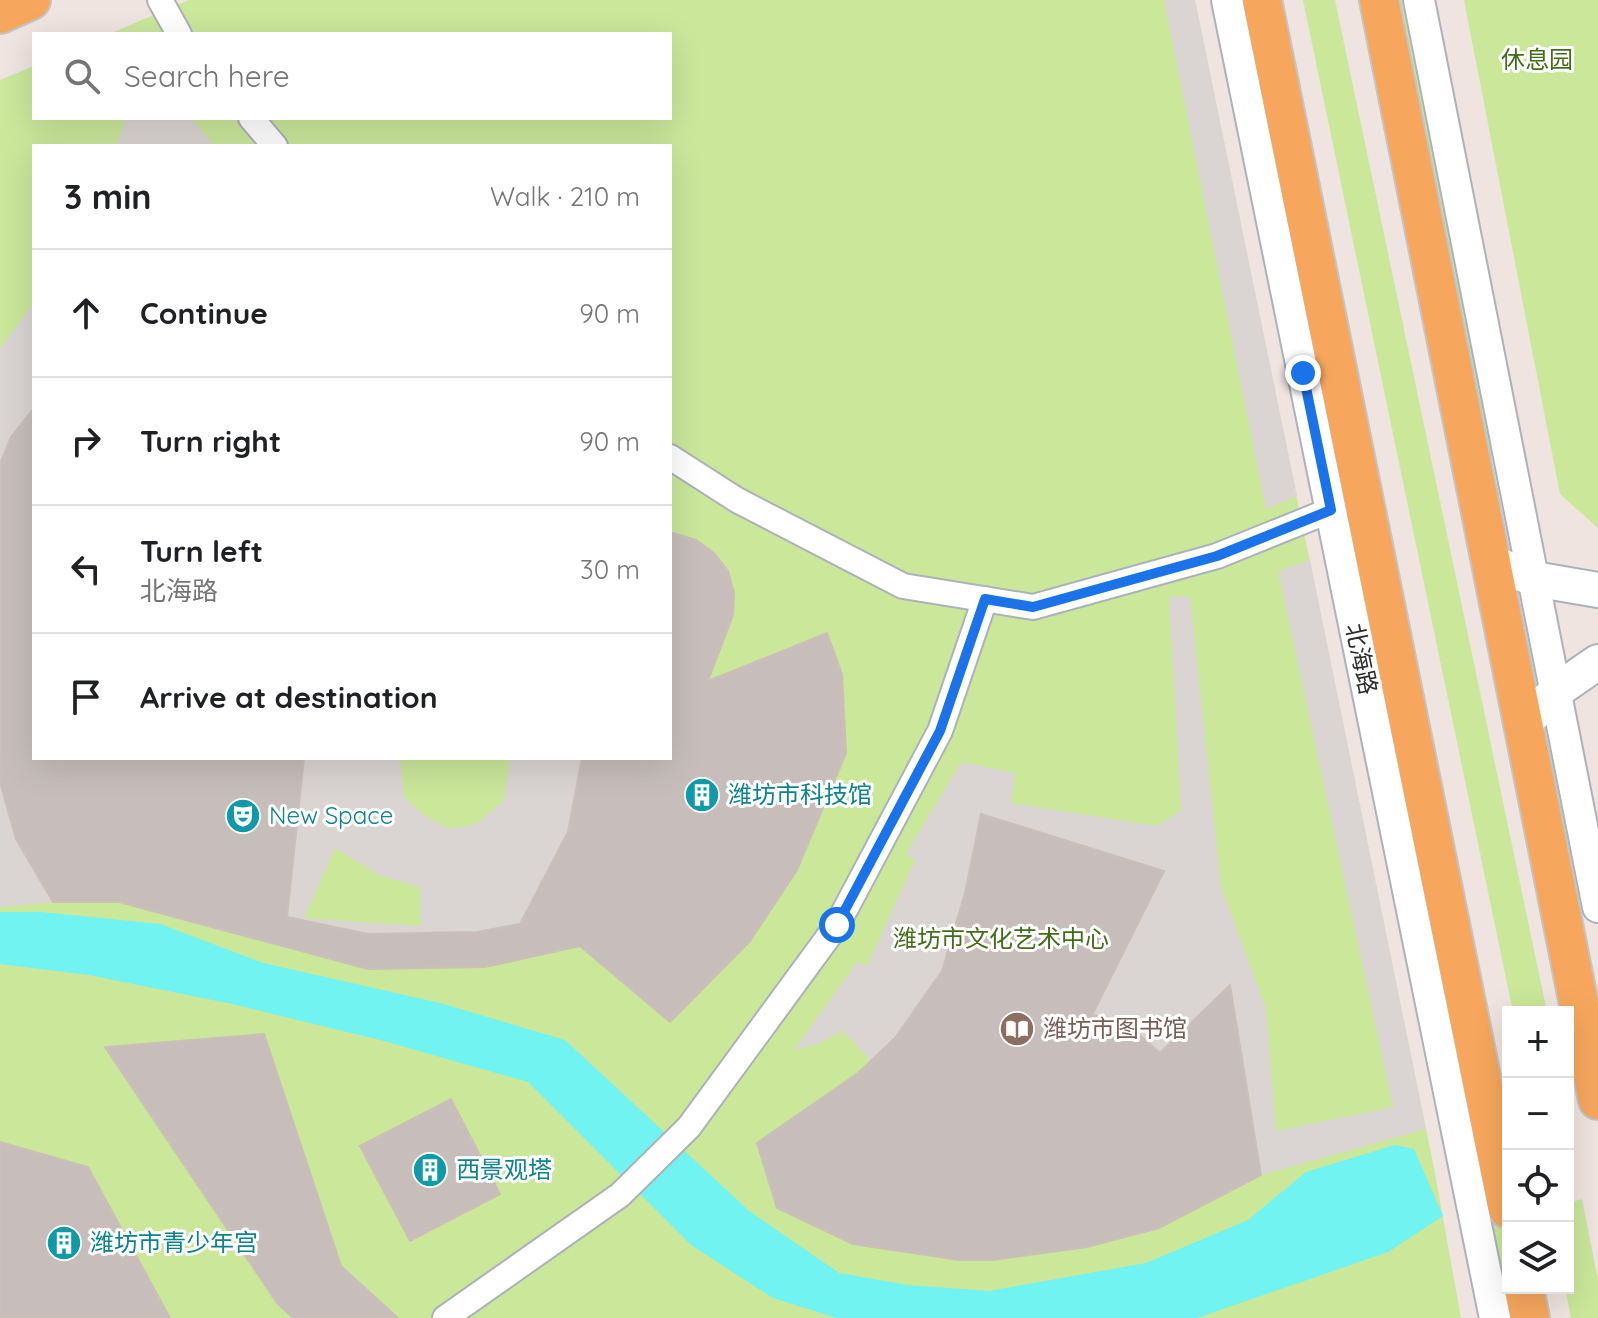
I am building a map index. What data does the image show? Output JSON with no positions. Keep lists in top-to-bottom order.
{
  "streets": {
    "main road": ["北海路"]
  },
  "parks": ["休息园", "潍坊市文化艺术中心"],
  "places": {
    "building": ["潍坊市科技馆", "西景观塔", "潍坊市青少年宫"],
    "theatre": ["New Space"],
    "library": ["潍坊市图书馆"]
  },
  "page": {
    "search": "Search here",
    "heading": ["3 min", "Walk · 210 m"],
    "list": [
      ["Continue", "90 m"],
      ["Turn right", "90 m"],
      ["Turn left", "北海路", "30 m"],
      "Arrive at destination"
    ],
    "map_buttons": ["+", "−"]
  }
}
